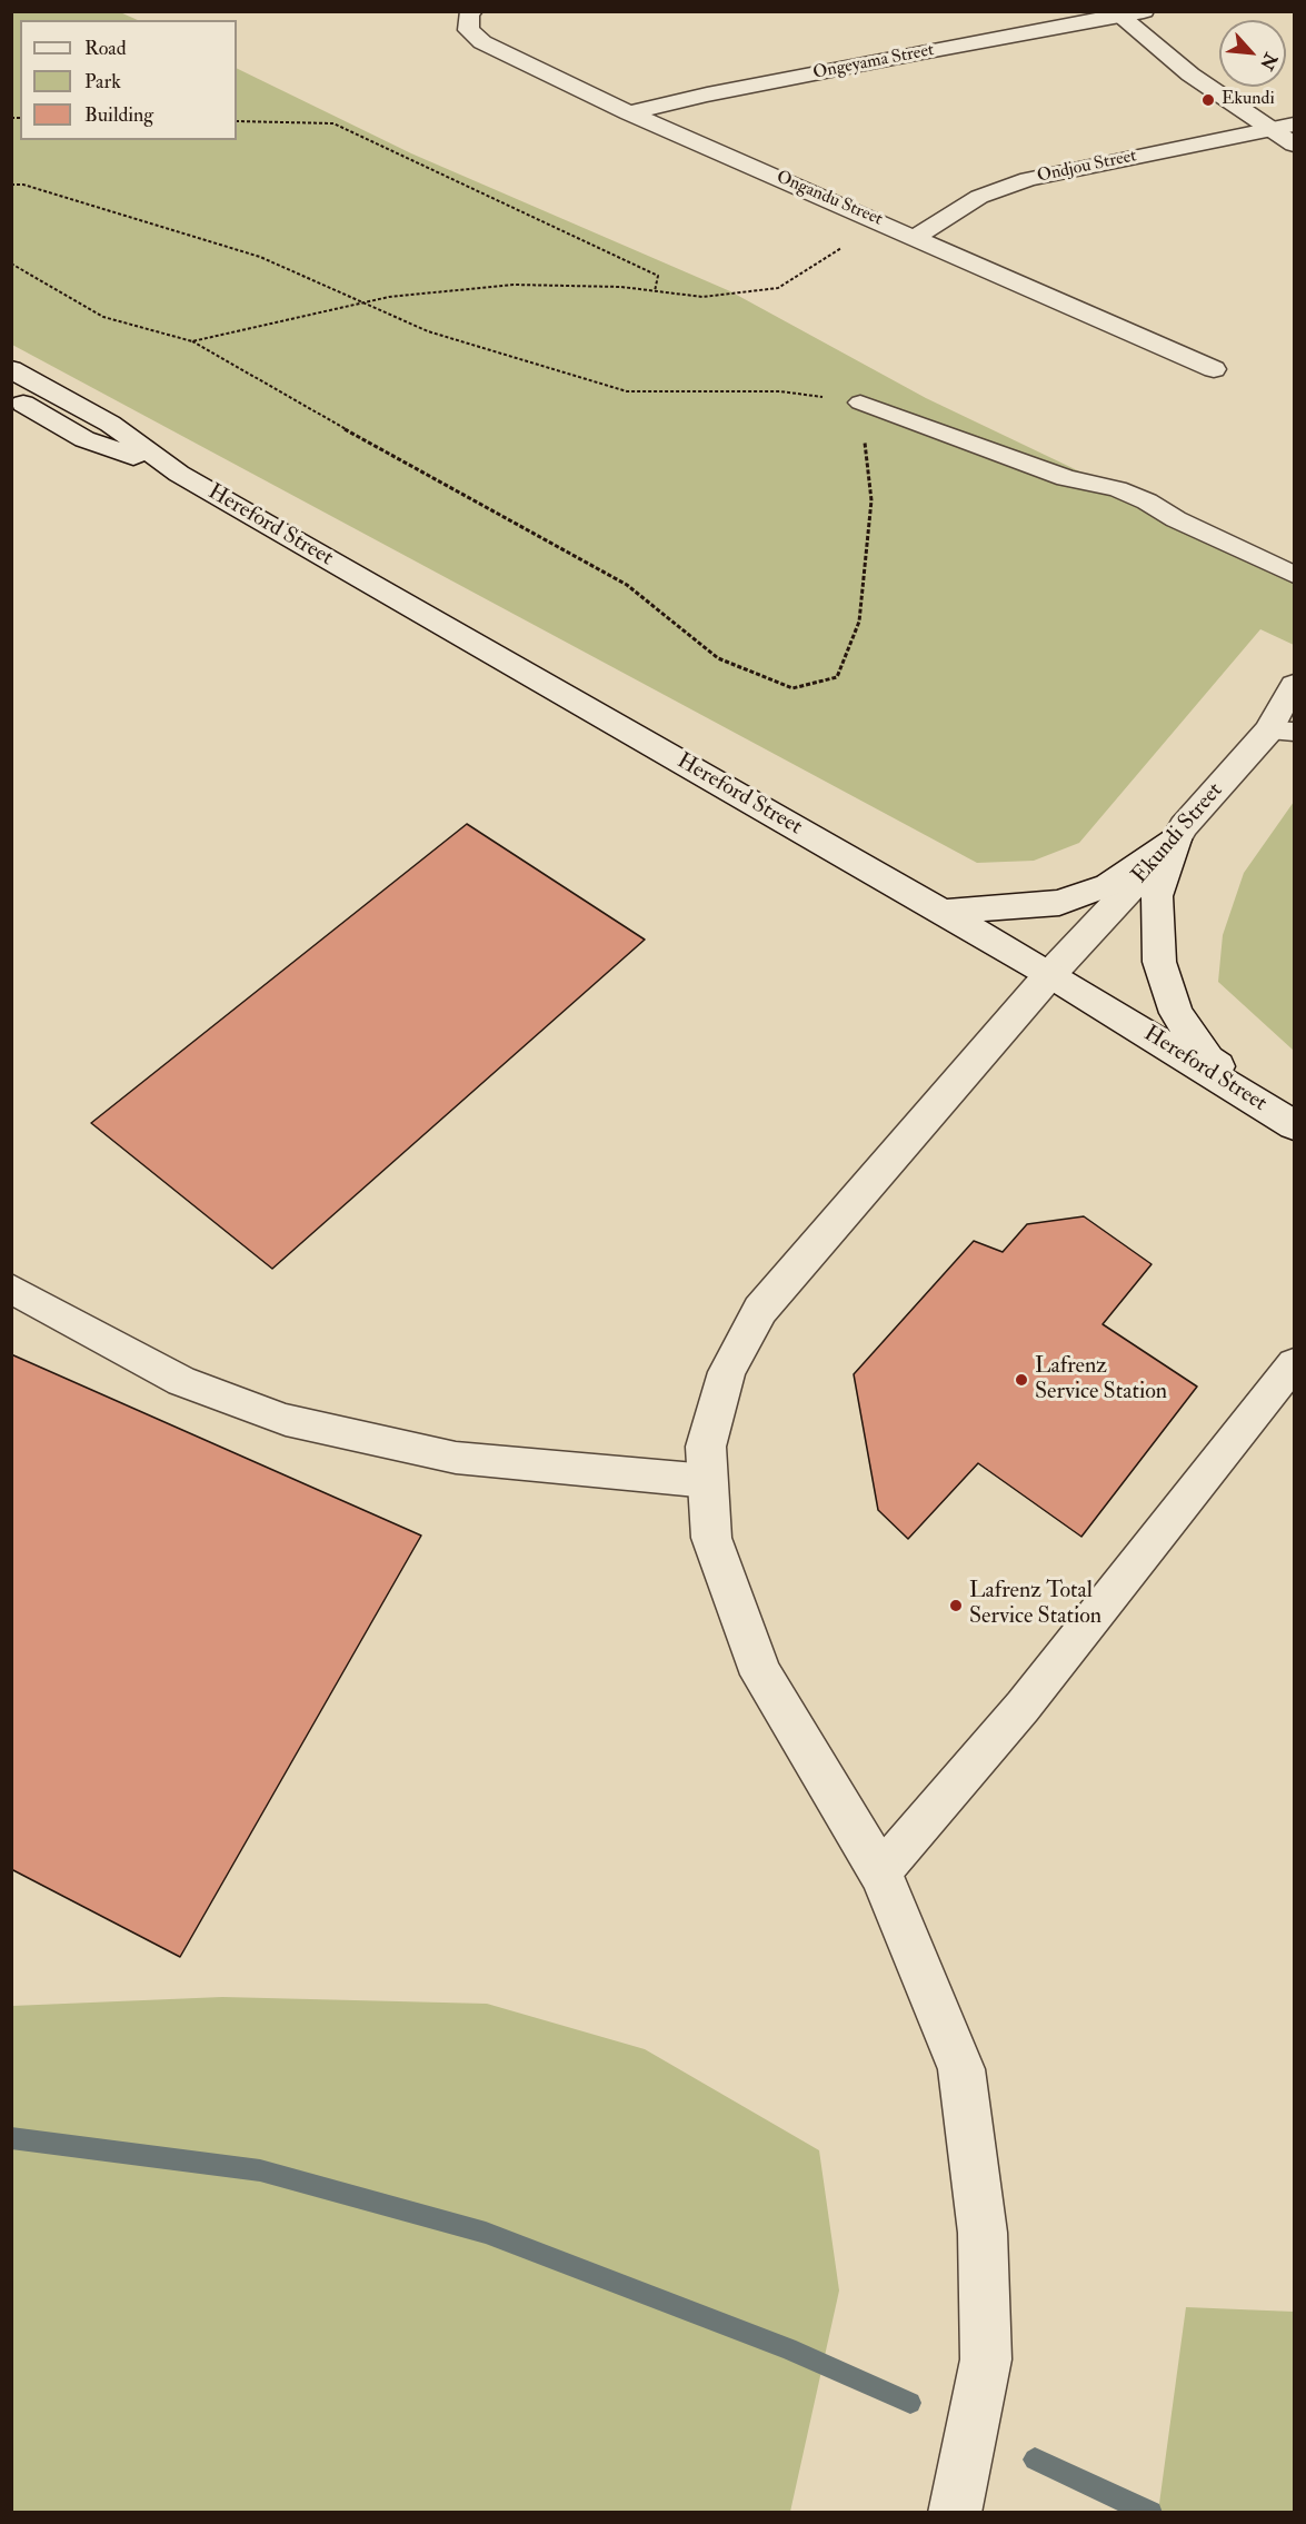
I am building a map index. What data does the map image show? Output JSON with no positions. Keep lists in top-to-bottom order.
{
  "streets": {
    "street": [
      "Ongeyama Street",
      "Ondjou Street",
      "Ongandu Street",
      "Hereford Street",
      "Ekundi Street"
    ]
  },
  "crossings": [
    ["Ongeyama Street", "Ongandu Street"],
    ["Ondjou Street", "Ongandu Street"],
    ["Hereford Street", "Ekundi Street"]
  ],
  "places": ["Ekundi", "Lafrenz Service Station", "Lafrenz Total Service Station"],
  "legend": ["Road", "Park", "Building"],
  "north": "bottom right"
}
